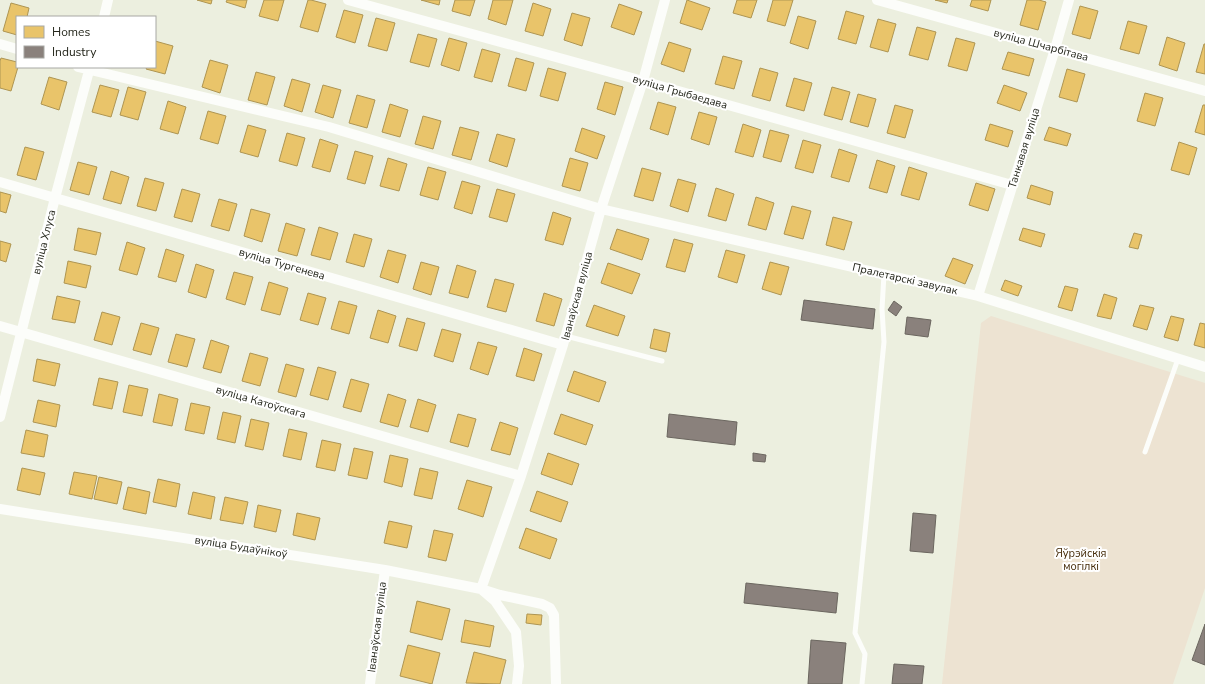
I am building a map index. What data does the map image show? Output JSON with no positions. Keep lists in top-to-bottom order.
{
  "streets": {
    "street": [
      "вуліца Шчарбітава",
      "вуліца Грыбаедава",
      "Танкавая вуліца",
      "вуліца Хлуса",
      "вуліца Тургенева",
      "Пралетарскі завулак",
      "Іванаўская вуліца",
      "вуліца Катоўскага",
      "вуліца Будаўнікоў"
    ]
  },
  "crossings": [
    ["вуліца Шчарбітава", "Танкавая вуліца"],
    ["вуліца Грыбаедава", "Танкавая вуліца"],
    ["вуліца Грыбаедава", "Іванаўская вуліца"],
    ["Танкавая вуліца", "Пралетарскі завулак"],
    ["вуліца Хлуса", "вуліца Тургенева"],
    ["вуліца Хлуса", "Пралетарскі завулак"],
    ["вуліца Хлуса", "вуліца Катоўскага"],
    ["вуліца Тургенева", "Іванаўская вуліца"],
    ["Пралетарскі завулак", "Іванаўская вуліца"],
    ["Іванаўская вуліца", "вуліца Катоўскага"],
    ["Іванаўская вуліца", "вуліца Будаўнікоў"]
  ],
  "parks": ["Яўрэйскія могілкі"],
  "legend": ["Homes", "Industry"]
}
